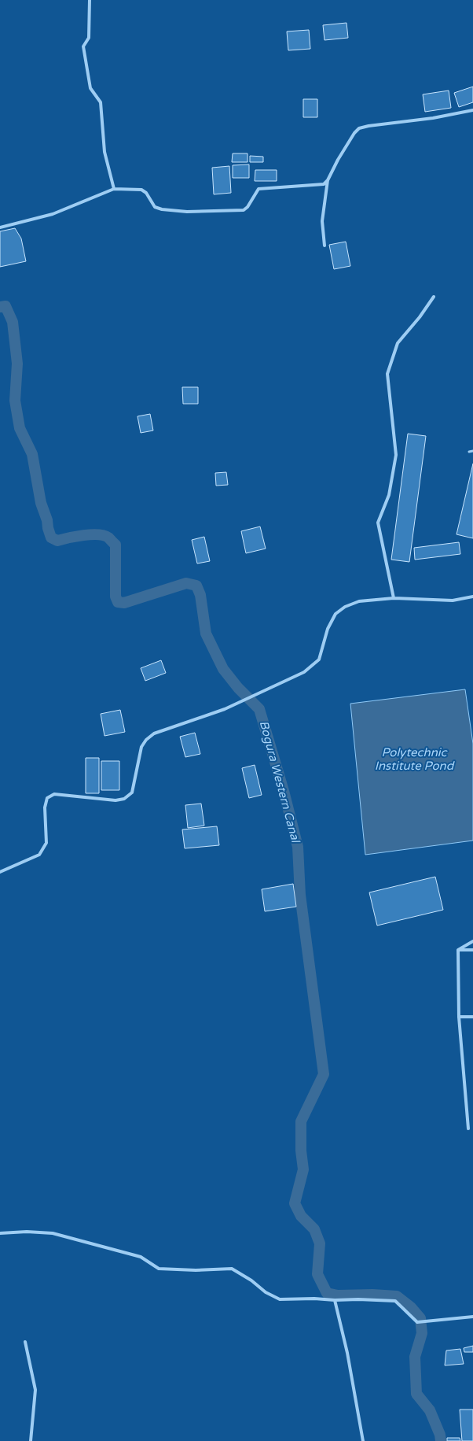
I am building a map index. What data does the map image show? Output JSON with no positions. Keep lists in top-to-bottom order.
{
  "water": ["Polytechnic Institute Pond", "Bogura Western Canal"]
}
